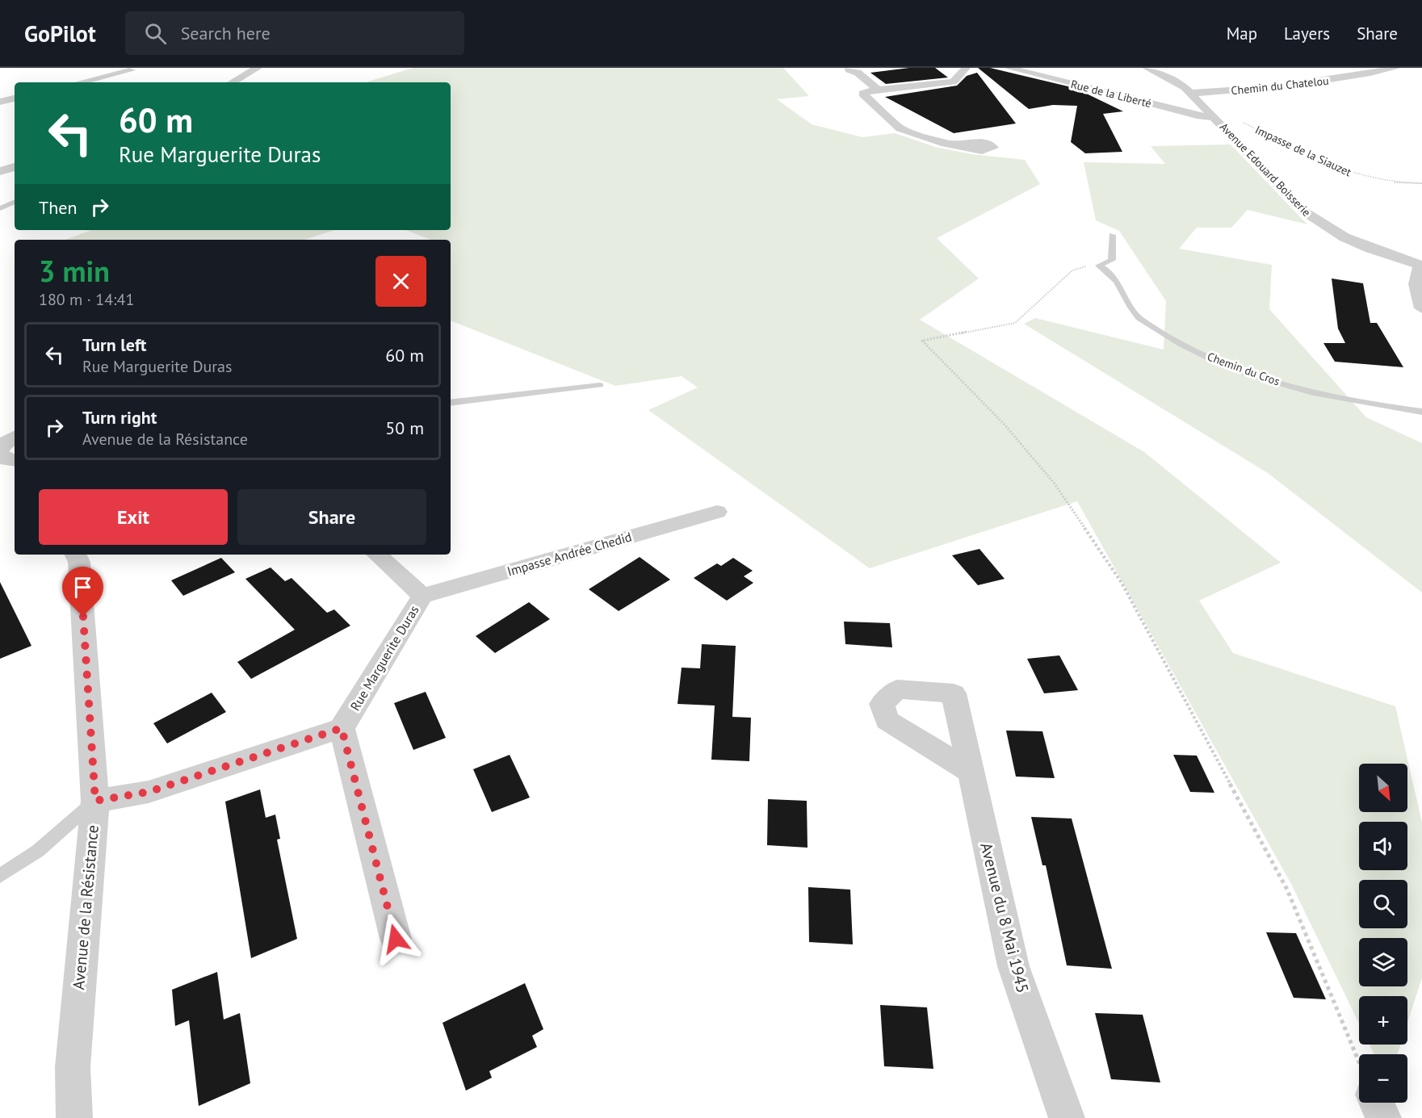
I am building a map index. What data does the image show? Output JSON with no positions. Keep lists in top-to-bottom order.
{
  "streets": {
    "street": [
      "Chemin du Chatelou",
      "Rue de la Liberté",
      "Avenue Edouard Boisserie",
      "Impasse Andrée Chedid",
      "Rue Marguerite Duras",
      "Avenue de la Résistance",
      "Avenue du 8 Mai 1945"
    ],
    "lane": ["Chemin du Cros"],
    "path": ["Impasse de la Siauzet"]
  },
  "crossings": [
    ["Chemin du Chatelou", "Avenue Edouard Boisserie"],
    ["Rue de la Liberté", "Impasse de la Siauzet"],
    ["Rue de la Liberté", "Avenue Edouard Boisserie"],
    ["Impasse de la Siauzet", "Avenue Edouard Boisserie"],
    ["Impasse Andrée Chedid", "Rue Marguerite Duras"]
  ],
  "north": "bottom right",
  "page": {
    "header": "GoPilot",
    "search": "Search here",
    "nav": ["Map", "Layers", "Share"],
    "turn": ["60 m", "Rue Marguerite Duras"],
    "then": "Then",
    "heading": ["3 min", "180 m · 14:41"],
    "list": [
      {
        "name": "Turn left",
        "note": "Rue Marguerite Duras",
        "value": "60 m"
      },
      {
        "name": "Turn right",
        "note": "Avenue de la Résistance",
        "value": "50 m"
      }
    ],
    "buttons": ["Exit", "Share"],
    "map_buttons": ["+", "−"]
  }
}
